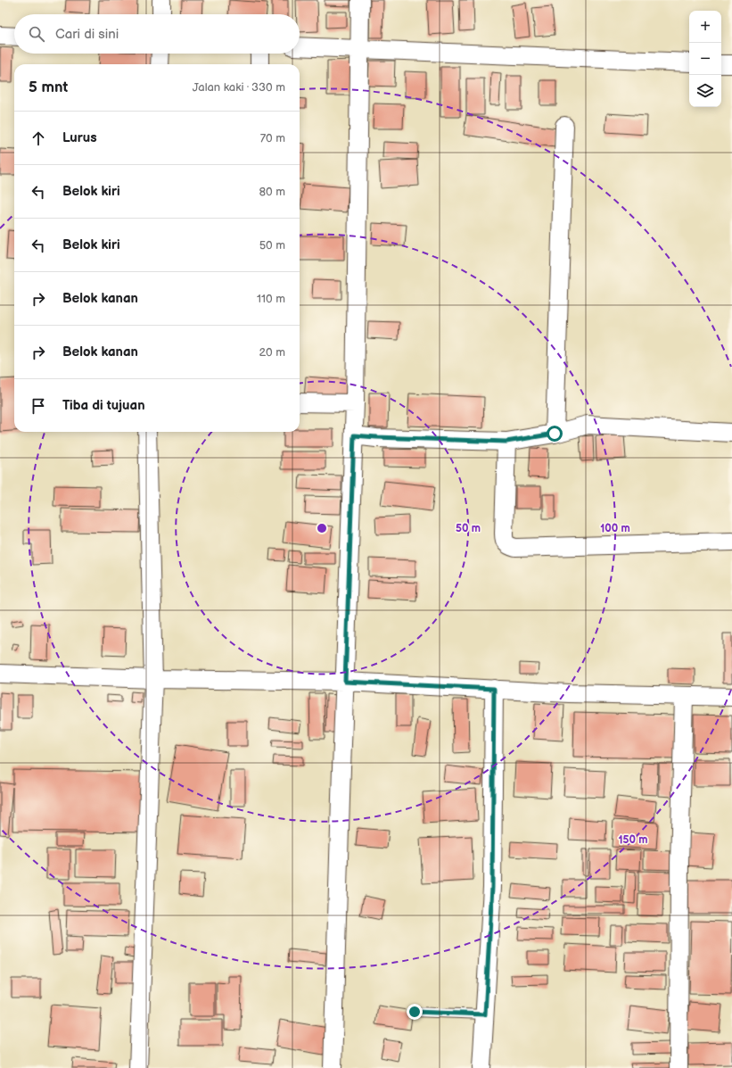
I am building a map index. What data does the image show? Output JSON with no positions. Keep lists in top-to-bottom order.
{
  "page": {
    "map_buttons": ["+", "−"],
    "search": "Cari di sini",
    "heading": ["5 mnt", "Jalan kaki · 330 m"],
    "list": [
      ["Lurus", "70 m"],
      ["Belok kiri", "80 m"],
      ["Belok kiri", "50 m"],
      ["Belok kanan", "110 m"],
      ["Belok kanan", "20 m"],
      "Tiba di tujuan"
    ]
  },
  "rings": ["50 m", "100 m", "150 m"]
}
